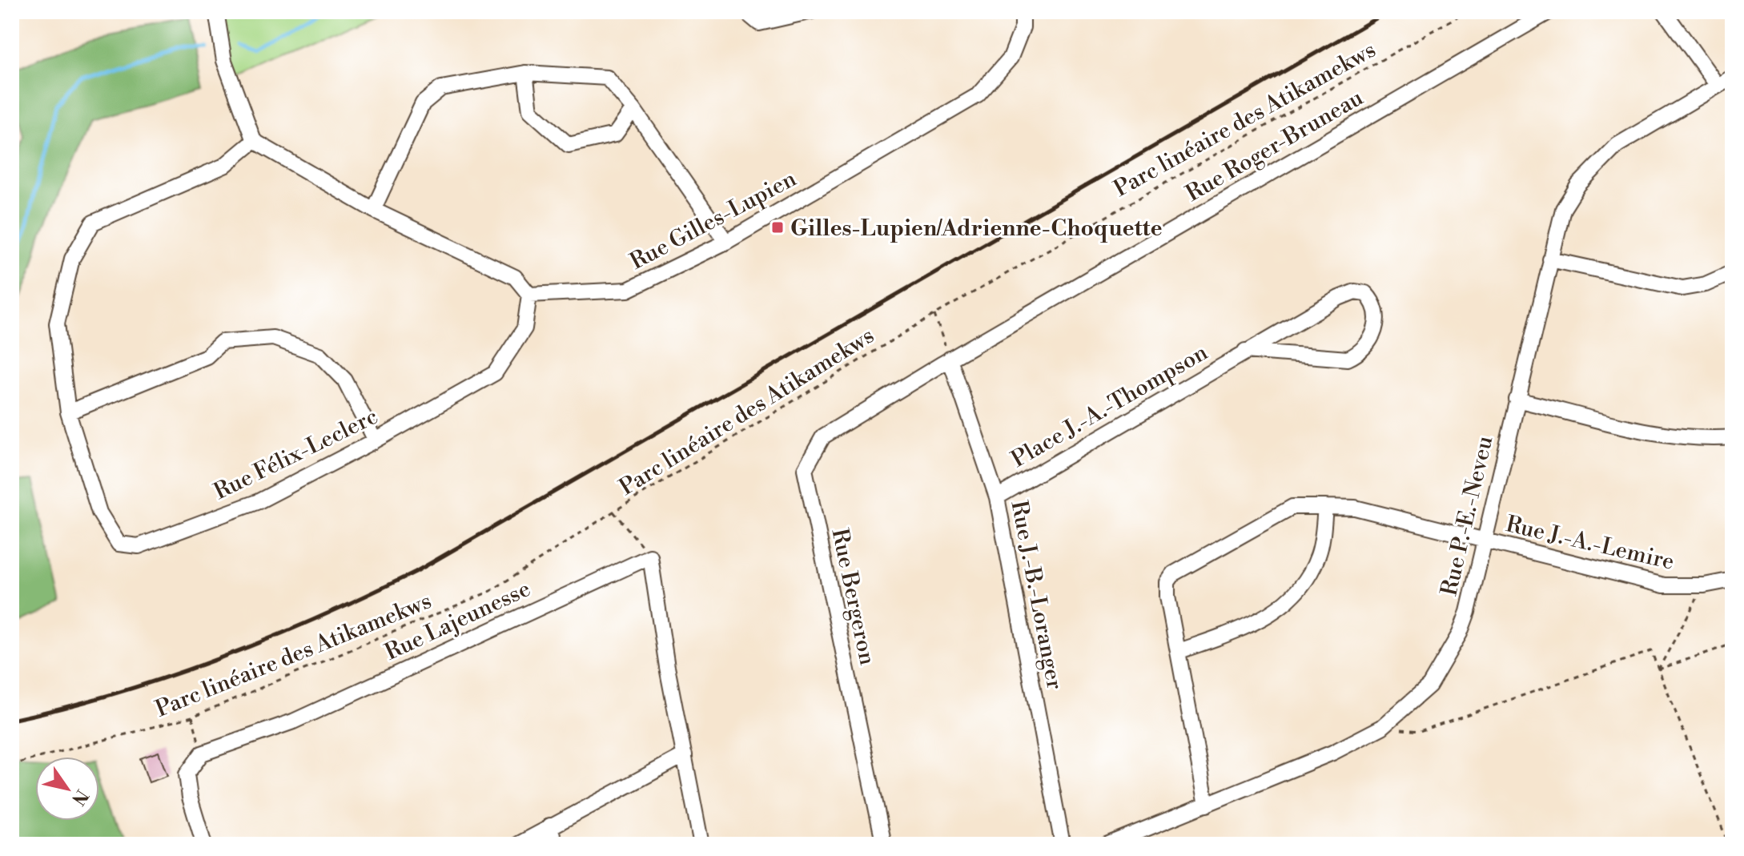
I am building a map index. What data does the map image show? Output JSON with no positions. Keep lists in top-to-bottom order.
{
  "streets": {
    "street": [
      "Rue Roger-Bruneau",
      "Rue Gilles-Lupien",
      "Place J.-A.-Thompson",
      "Rue Félix-Leclerc",
      "Rue P.-E.-Neveu",
      "Rue J.-A.-Lemire",
      "Rue J.-B.-Loranger",
      "Rue Bergeron",
      "Rue Lajeunesse"
    ],
    "path": ["Parc linéaire des Atikamekws"]
  },
  "crossings": [
    ["Rue Roger-Bruneau", "Rue J.-B.-Loranger"],
    ["Rue Roger-Bruneau", "Rue Bergeron"],
    ["Rue Gilles-Lupien", "Rue Félix-Leclerc"],
    ["Place J.-A.-Thompson", "Rue J.-B.-Loranger"],
    ["Rue P.-E.-Neveu", "Rue J.-A.-Lemire"]
  ],
  "places": {
    "transit": ["Gilles-Lupien/Adrienne-Choquette"]
  },
  "north": "bottom right"
}
